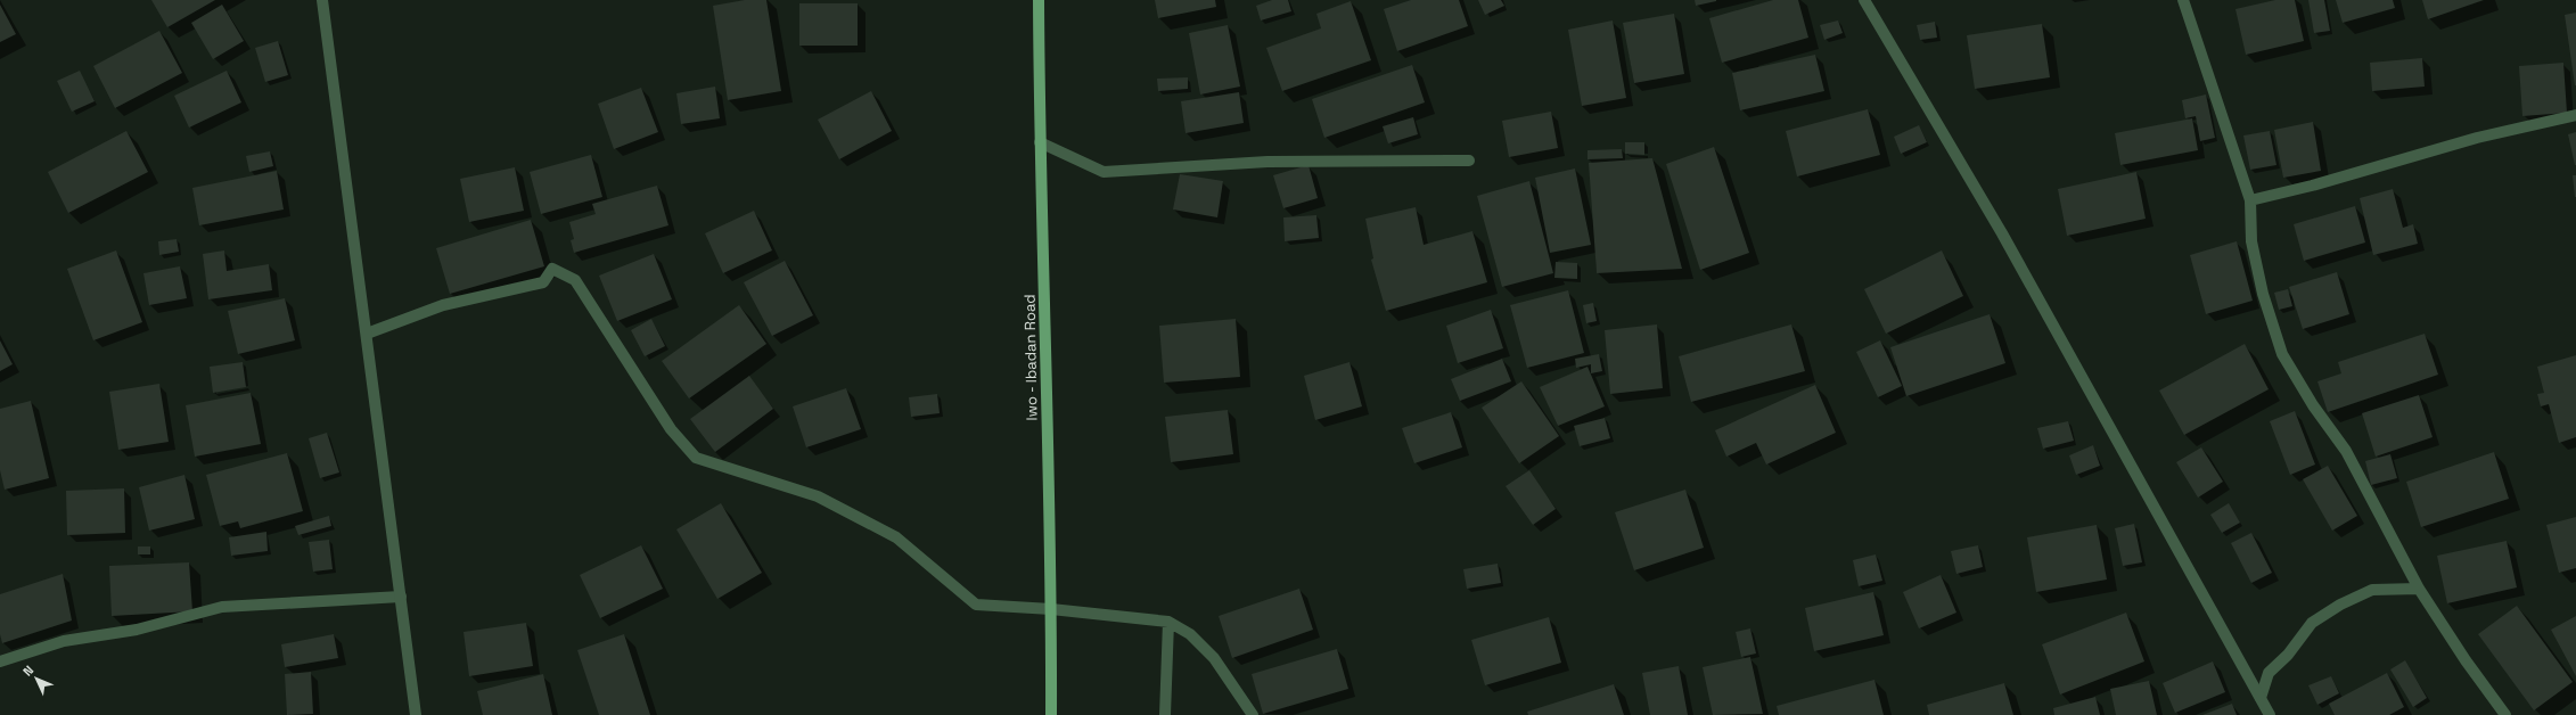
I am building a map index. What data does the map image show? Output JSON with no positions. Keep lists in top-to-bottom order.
{
  "streets": {
    "main road": ["Iwo - Ibadan Road"]
  },
  "north": "top left"
}
